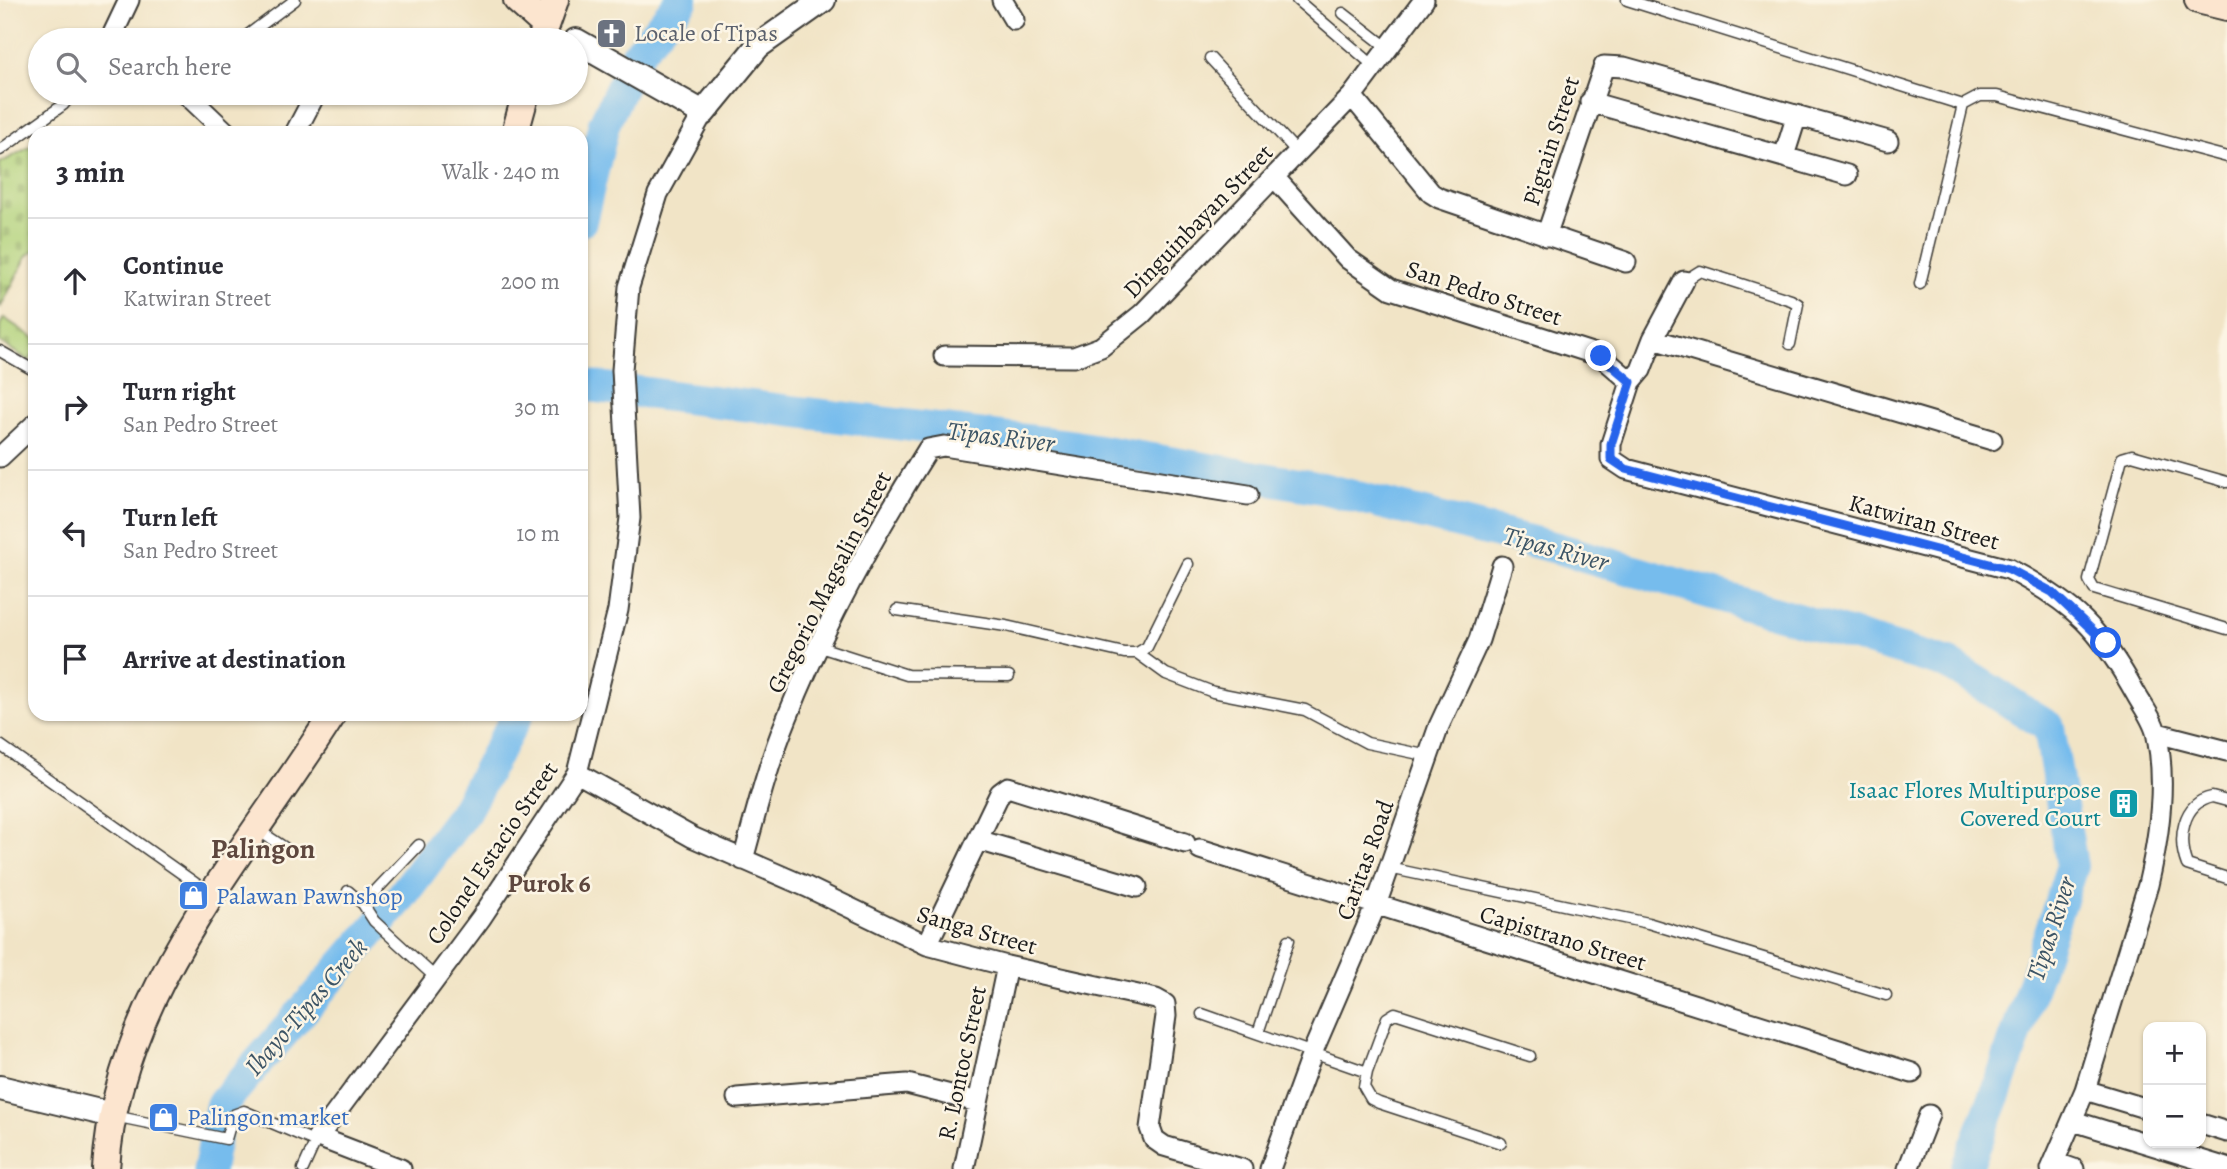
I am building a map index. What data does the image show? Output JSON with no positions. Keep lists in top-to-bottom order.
{
  "streets": {
    "street": [
      "Pigtain Street",
      "Dinguinbayan Street",
      "San Pedro Street",
      "Katwiran Street",
      "Gregorio Magsalin Street",
      "Colonel Estacio Street",
      "Caritas Road",
      "Sanga Street",
      "Capistrano Street",
      "R. Lontoc Street"
    ]
  },
  "crossings": [
    ["Pigtain Street", "Dinguinbayan Street"],
    ["Dinguinbayan Street", "San Pedro Street"],
    ["San Pedro Street", "Katwiran Street"],
    ["Gregorio Magsalin Street", "Sanga Street"],
    ["Colonel Estacio Street", "Sanga Street"],
    ["Caritas Road", "Capistrano Street"],
    ["Sanga Street", "Capistrano Street"],
    ["Sanga Street", "R. Lontoc Street"]
  ],
  "districts": ["Palingon", "Purok 6"],
  "water": ["Tipas River", "Ibayo-Tipas Creek"],
  "places": {
    "church": ["Locale of Tipas"],
    "building": ["Isaac Flores Multipurpose Covered Court"],
    "shop": ["Palawan Pawnshop", "Palingon market"]
  },
  "page": {
    "search": "Search here",
    "heading": ["3 min", "Walk · 240 m"],
    "list": [
      ["Continue", "Katwiran Street", "200 m"],
      ["Turn right", "San Pedro Street", "30 m"],
      ["Turn left", "San Pedro Street", "10 m"],
      "Arrive at destination"
    ],
    "map_buttons": ["+", "−"]
  }
}
